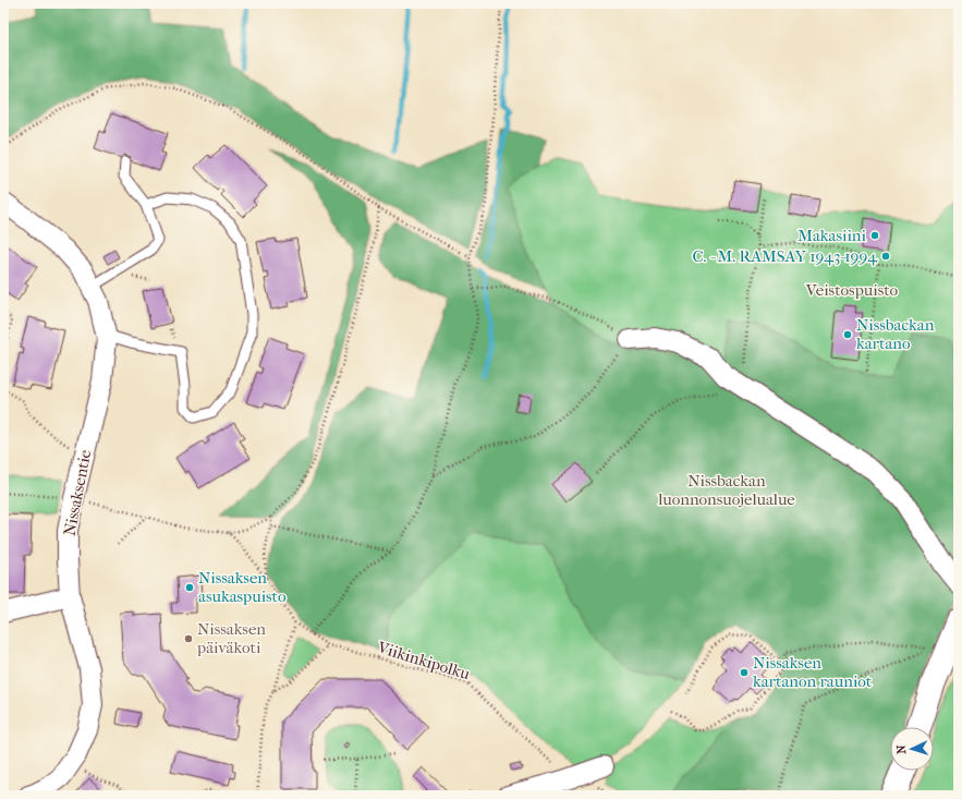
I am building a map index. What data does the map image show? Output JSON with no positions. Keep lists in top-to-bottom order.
{
  "streets": {
    "street": ["Nissaksentie"],
    "path": ["Viikinkipolku"]
  },
  "parks": ["Veistospuisto", "Nissbackan luonnonsuojelualue"],
  "places": [
    "Makasiini",
    "C. - M. RAMSAY 1943-1994",
    "Nissbackan kartano",
    "Nissaksen asukaspuisto",
    "Nissaksen päiväkoti",
    "Nissaksen kartanon rauniot"
  ],
  "north": "left"
}
